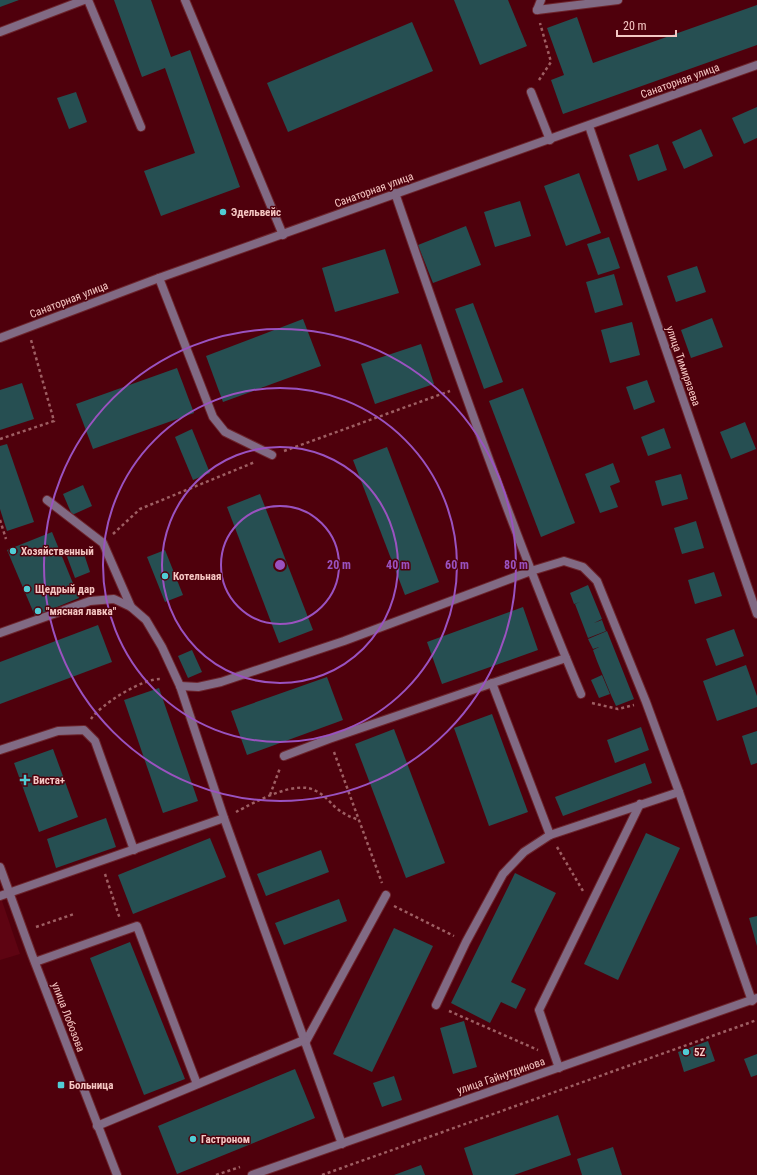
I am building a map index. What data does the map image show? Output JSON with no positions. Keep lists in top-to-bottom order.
{
  "streets": {
    "street": [
      "Санаторная улица",
      "улица Тимирязева",
      "улица Лобозова",
      "улица Гайнутдинова"
    ]
  },
  "crossings": [
    ["Санаторная улица", "улица Тимирязева"]
  ],
  "places": {
    "other": [
      "Эдельвейс",
      "Хозяйственный",
      "Котельная",
      "Щедрый дар",
      "\"мясная лавка\"",
      "5Z",
      "Гастроном"
    ],
    "health": ["Виста+"],
    "transit": ["Больница"]
  },
  "scale_bar": "20 m",
  "rings": [
    "20 m",
    "40 m",
    "60 m",
    "80 m"
  ]
}
